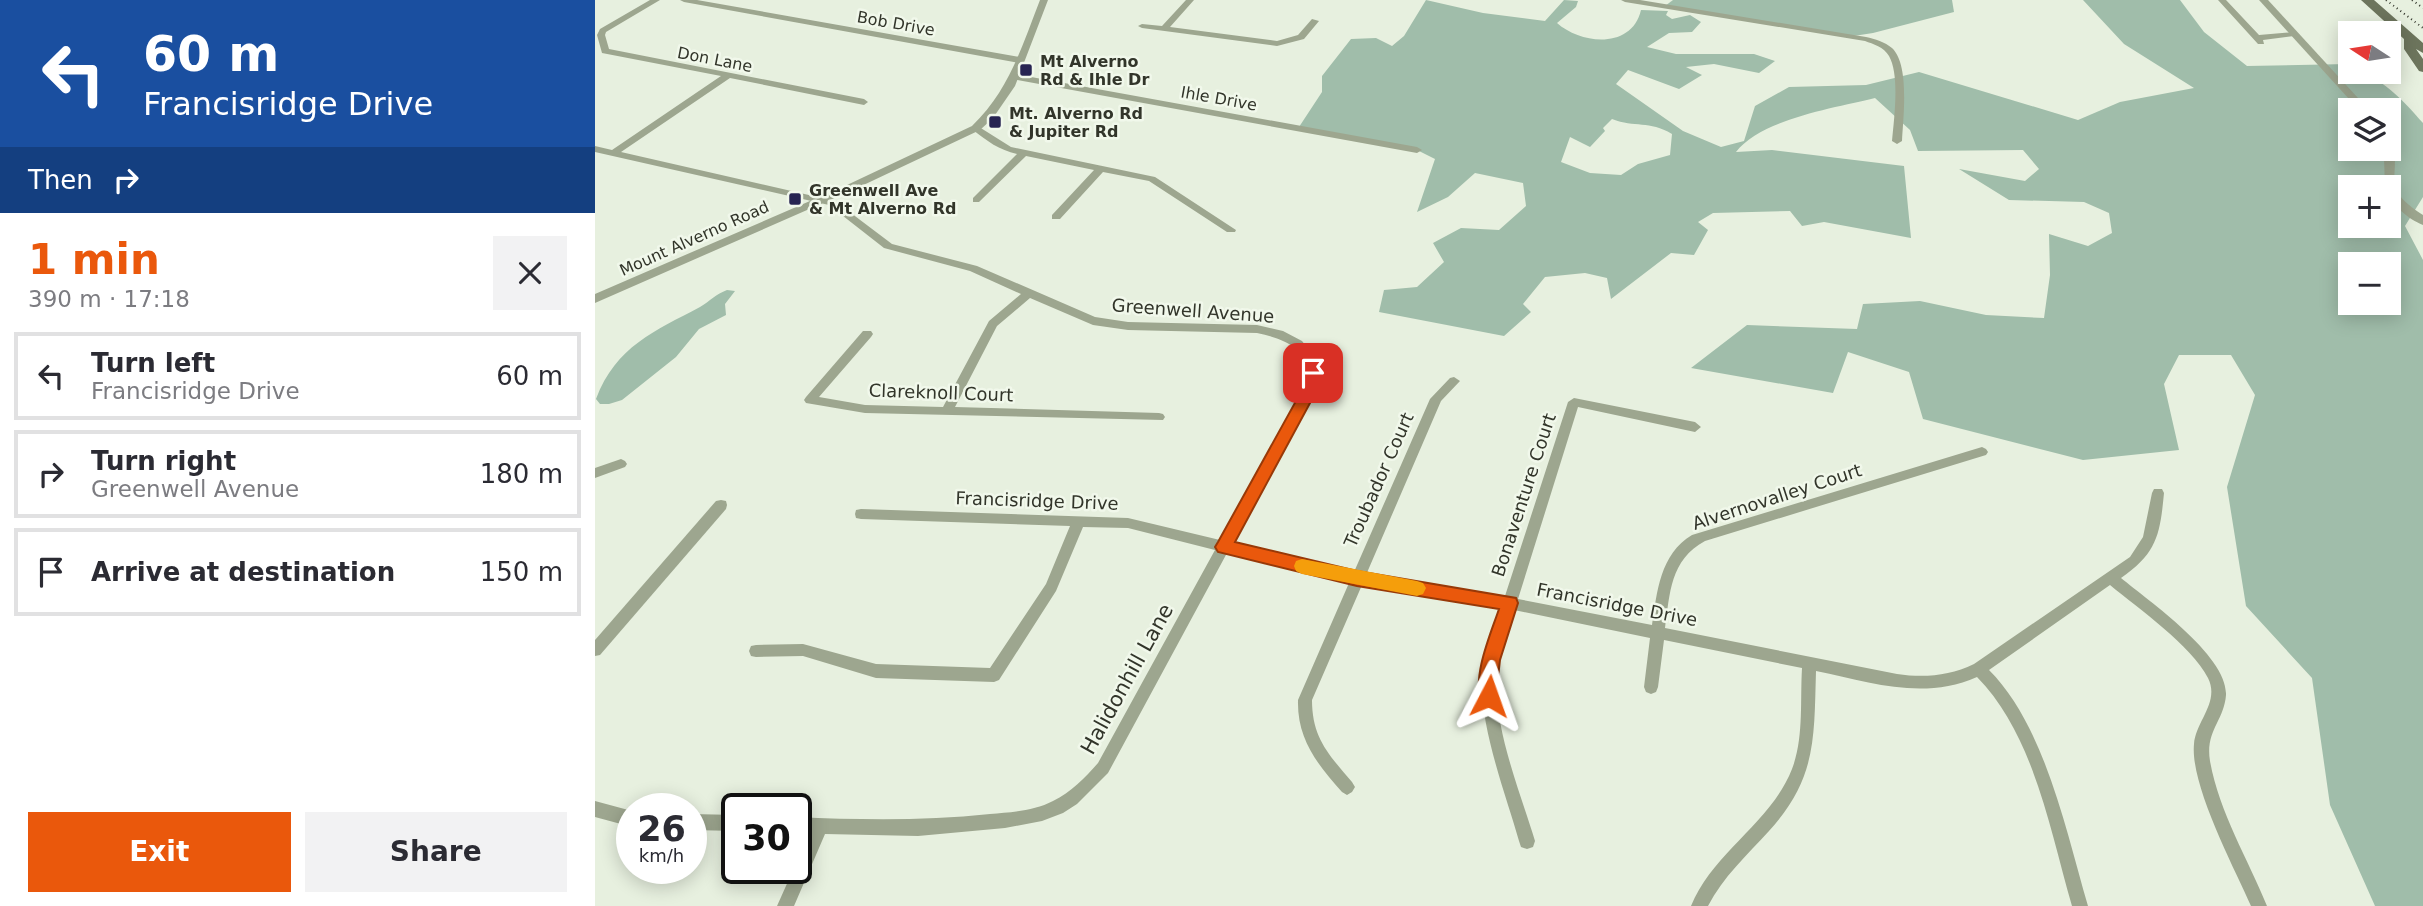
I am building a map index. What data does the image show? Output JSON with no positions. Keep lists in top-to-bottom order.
{
  "streets": {
    "street": [
      "Bob Drive",
      "Don Lane",
      "Ihle Drive",
      "Mount Alverno Road",
      "Greenwell Avenue",
      "Clareknoll Court",
      "Troubador Court",
      "Bonaventure Court",
      "Alvernovalley Court",
      "Francisridge Drive",
      "Halidonhill Lane"
    ]
  },
  "crossings": [
    ["Bob Drive", "Mount Alverno Road"],
    ["Ihle Drive", "Mount Alverno Road"],
    ["Mount Alverno Road", "Greenwell Avenue"],
    ["Greenwell Avenue", "Francisridge Drive"],
    ["Greenwell Avenue", "Halidonhill Lane"],
    ["Troubador Court", "Francisridge Drive"],
    ["Bonaventure Court", "Francisridge Drive"],
    ["Alvernovalley Court", "Francisridge Drive"],
    ["Francisridge Drive", "Halidonhill Lane"]
  ],
  "places": {
    "transit": ["Mt Alverno Rd & Ihle Dr", "Mt. Alverno Rd & Jupiter Rd", "Greenwell Ave & Mt Alverno Rd"]
  },
  "north": "left",
  "page": {
    "turn": ["60 m", "Francisridge Drive"],
    "map_buttons": ["+", "−"],
    "then": "Then",
    "heading": ["1 min", "390 m · 17:18"],
    "list": [
      {
        "name": "Turn left",
        "note": "Francisridge Drive",
        "value": "60 m"
      },
      {
        "name": "Turn right",
        "note": "Greenwell Avenue",
        "value": "180 m"
      },
      {
        "name": "Arrive at destination",
        "value": "150 m"
      }
    ],
    "speed": "26 km/h",
    "limit": "30",
    "buttons": ["Exit", "Share"]
  }
}
